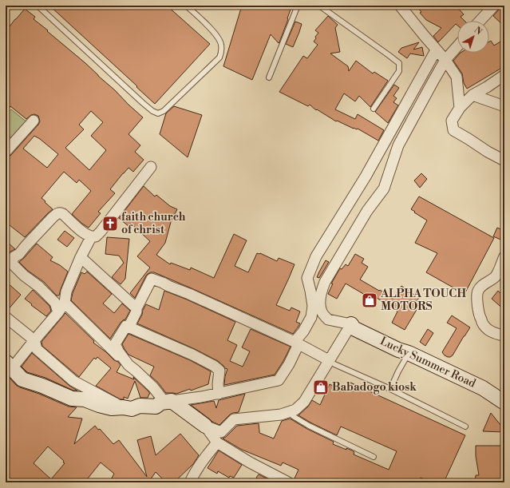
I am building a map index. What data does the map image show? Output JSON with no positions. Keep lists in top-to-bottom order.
{
  "streets": {
    "street": ["Lucky Summer Road"]
  },
  "places": {
    "church": ["faith church of christ"],
    "shop": ["ALPHA TOUCH MOTORS", "Babadogo kiosk"]
  },
  "north": "top right"
}
